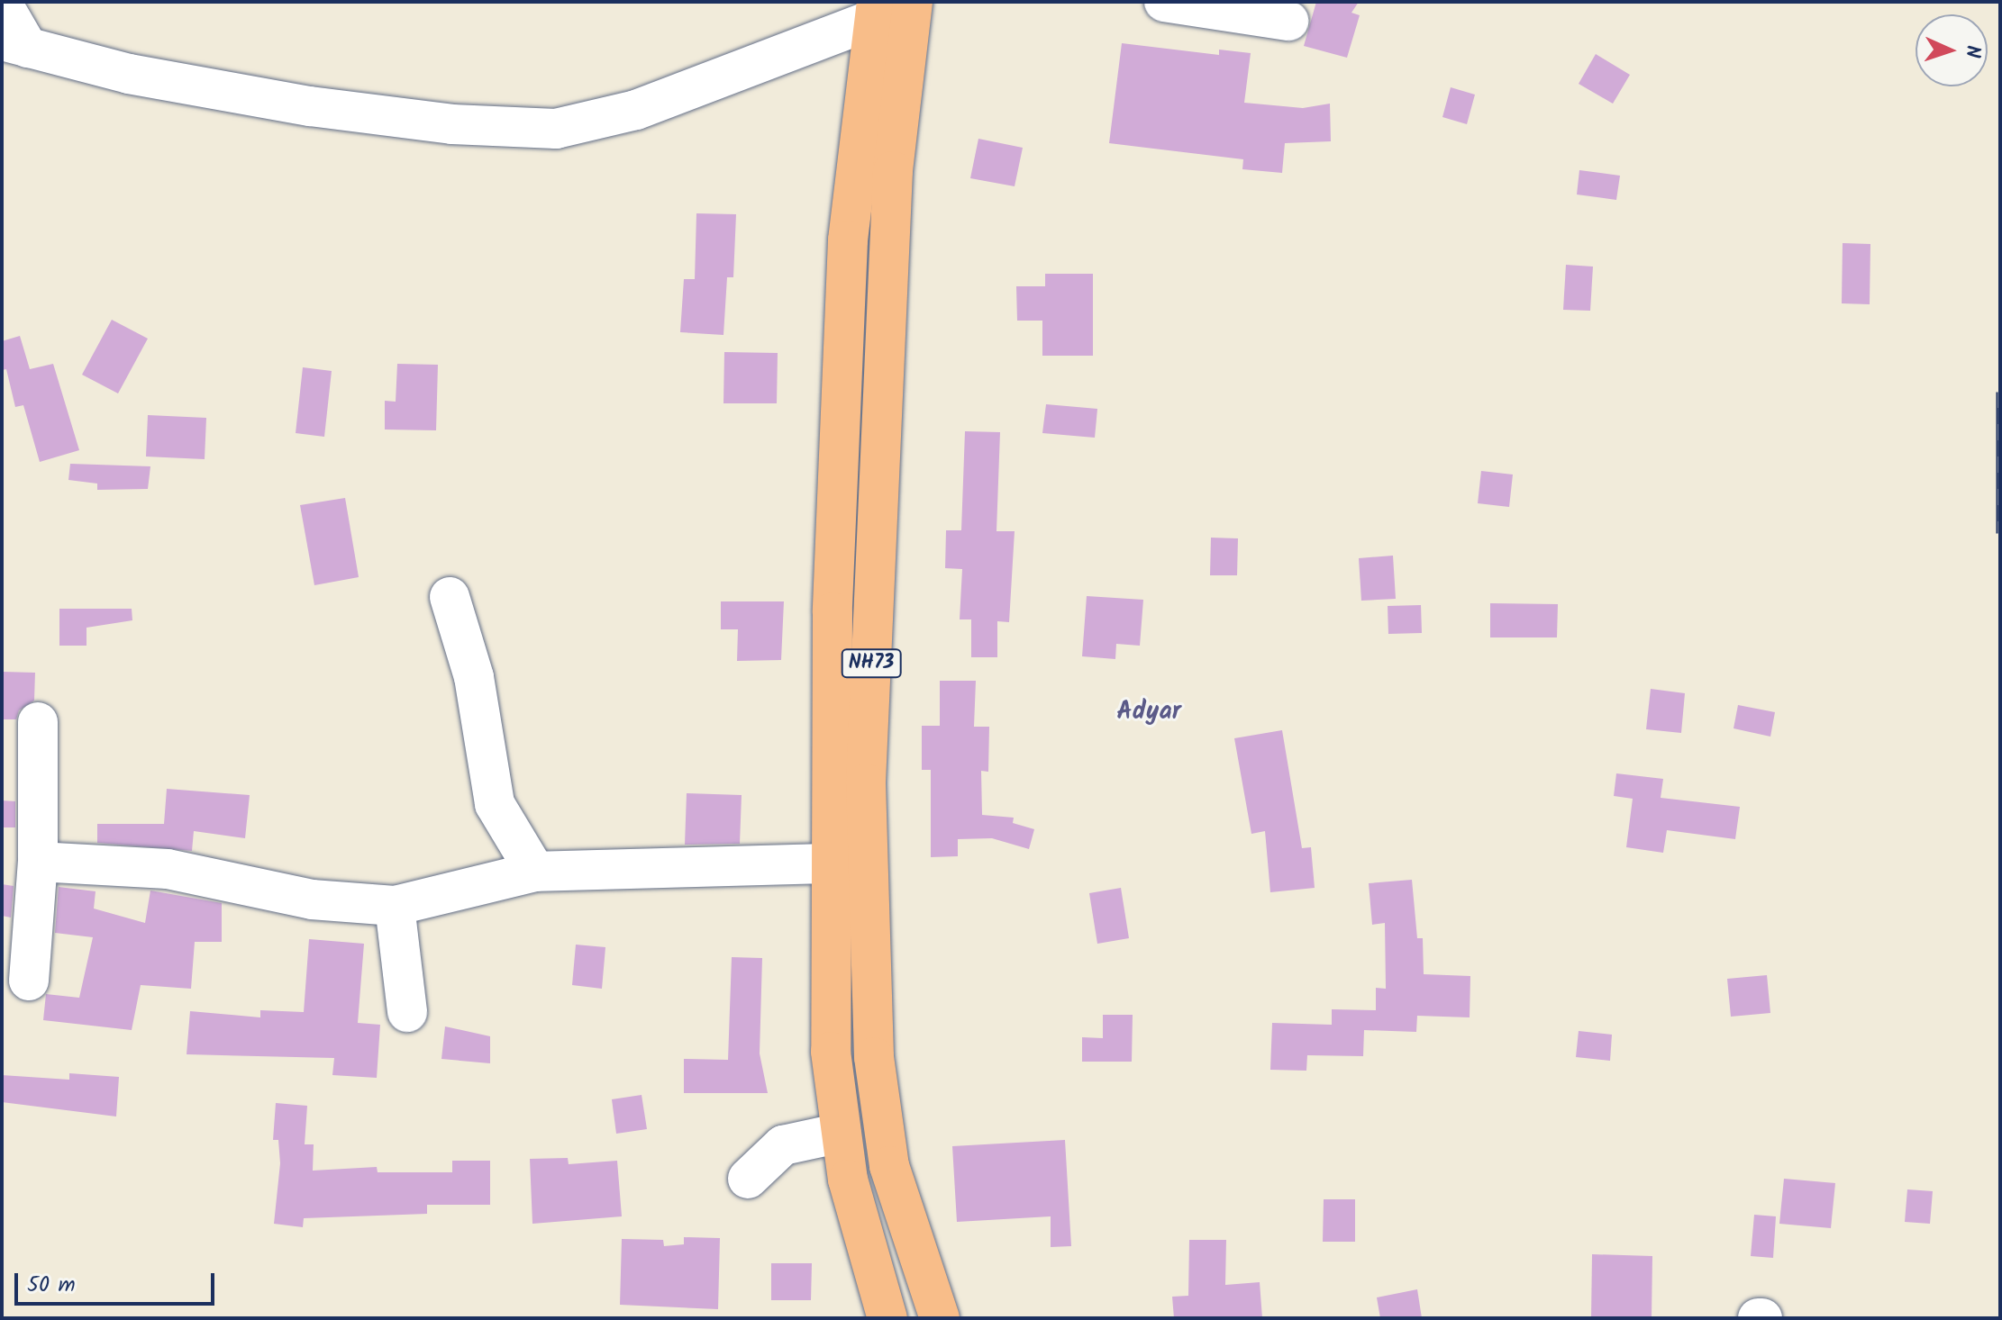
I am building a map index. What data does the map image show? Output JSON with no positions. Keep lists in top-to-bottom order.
{
  "streets": {
    "highway": ["NH73"]
  },
  "districts": ["Adyar"],
  "scale_bar": "50 m",
  "north": "right"
}
